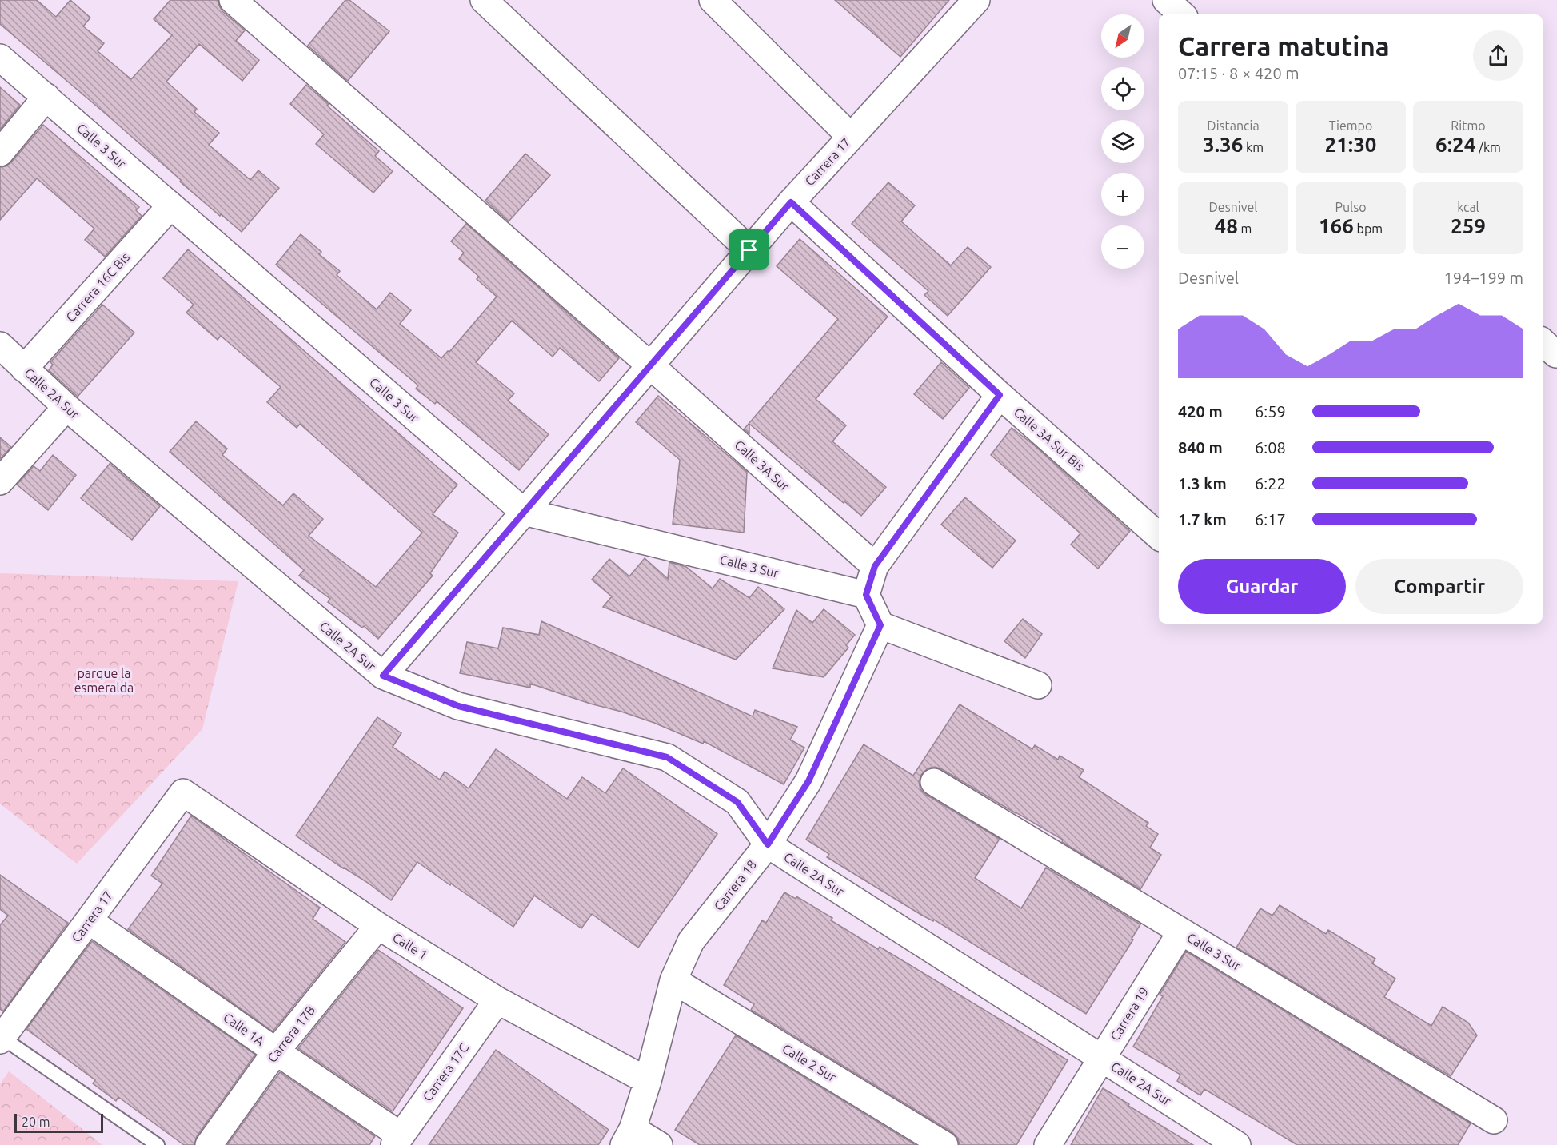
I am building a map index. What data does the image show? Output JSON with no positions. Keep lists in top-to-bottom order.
{
  "streets": {
    "street": [
      "Calle 3 Sur",
      "Carrera 17",
      "Carrera 16C Bis",
      "Calle 2A Sur",
      "Calle 3A Sur Bis",
      "Calle 3A Sur",
      "Carrera 18",
      "Calle 1",
      "Carrera 19",
      "Calle 1A",
      "Carrera 17B",
      "Calle 2 Sur",
      "Carrera 17C"
    ]
  },
  "crossings": [
    ["Calle 3 Sur", "Carrera 17"],
    ["Calle 3 Sur", "Carrera 16C Bis"],
    ["Calle 3 Sur", "Carrera 19"],
    ["Carrera 17", "Calle 2A Sur"],
    ["Carrera 17", "Calle 3A Sur Bis"],
    ["Carrera 17", "Calle 3A Sur"],
    ["Carrera 17", "Calle 1"],
    ["Carrera 17", "Calle 1A"],
    ["Carrera 16C Bis", "Calle 2A Sur"],
    ["Calle 2A Sur", "Carrera 18"],
    ["Calle 2A Sur", "Carrera 19"],
    ["Carrera 18", "Calle 1"],
    ["Carrera 18", "Calle 2 Sur"],
    ["Calle 1", "Carrera 17B"],
    ["Calle 1", "Carrera 17C"],
    ["Calle 1A", "Carrera 17B"],
    ["Calle 1A", "Carrera 17C"]
  ],
  "parks": ["parque la esmeralda"],
  "scale_bar": "20 m",
  "north": "bottom left",
  "page": {
    "map_buttons": ["+", "−"],
    "heading": ["Carrera matutina", "07:15 · 8 × 420 m"],
    "stats": [
      ["Distancia", "3.36 km"],
      ["Tiempo", "21:30"],
      ["Ritmo", "6:24 /km"],
      ["Desnivel", "48 m"],
      ["Pulso", "166 bpm"],
      ["kcal", "259"]
    ],
    "chart": ["Desnivel", "194–199 m"],
    "list": [
      {
        "name": "420 m",
        "note": "6:59"
      },
      {
        "name": "840 m",
        "note": "6:08"
      },
      {
        "name": "1.3 km",
        "note": "6:22"
      },
      {
        "name": "1.7 km",
        "note": "6:17"
      }
    ],
    "buttons": ["Guardar", "Compartir"],
    "scale": "20 m"
  }
}
